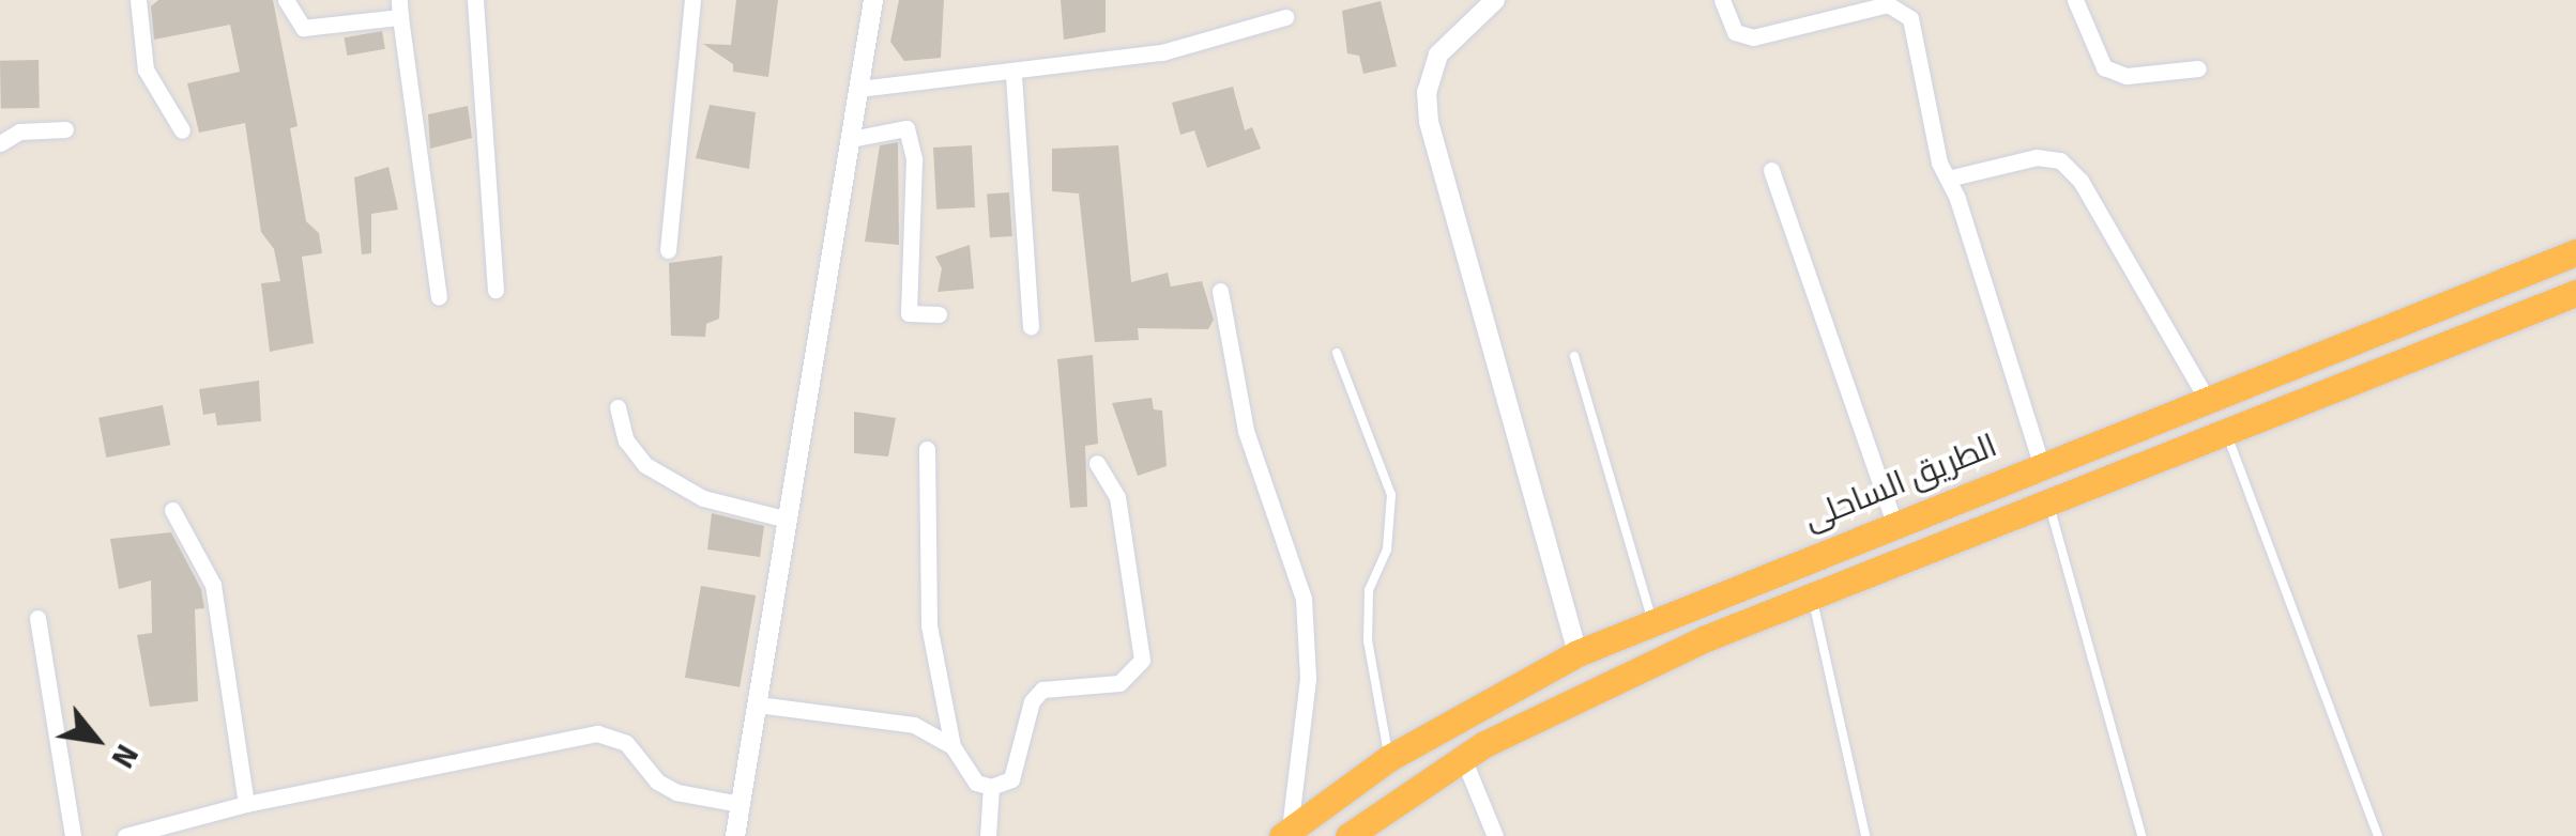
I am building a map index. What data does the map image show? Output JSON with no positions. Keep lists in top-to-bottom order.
{
  "streets": {
    "highway": ["الطريق الساحلى"]
  },
  "north": "bottom right"
}
